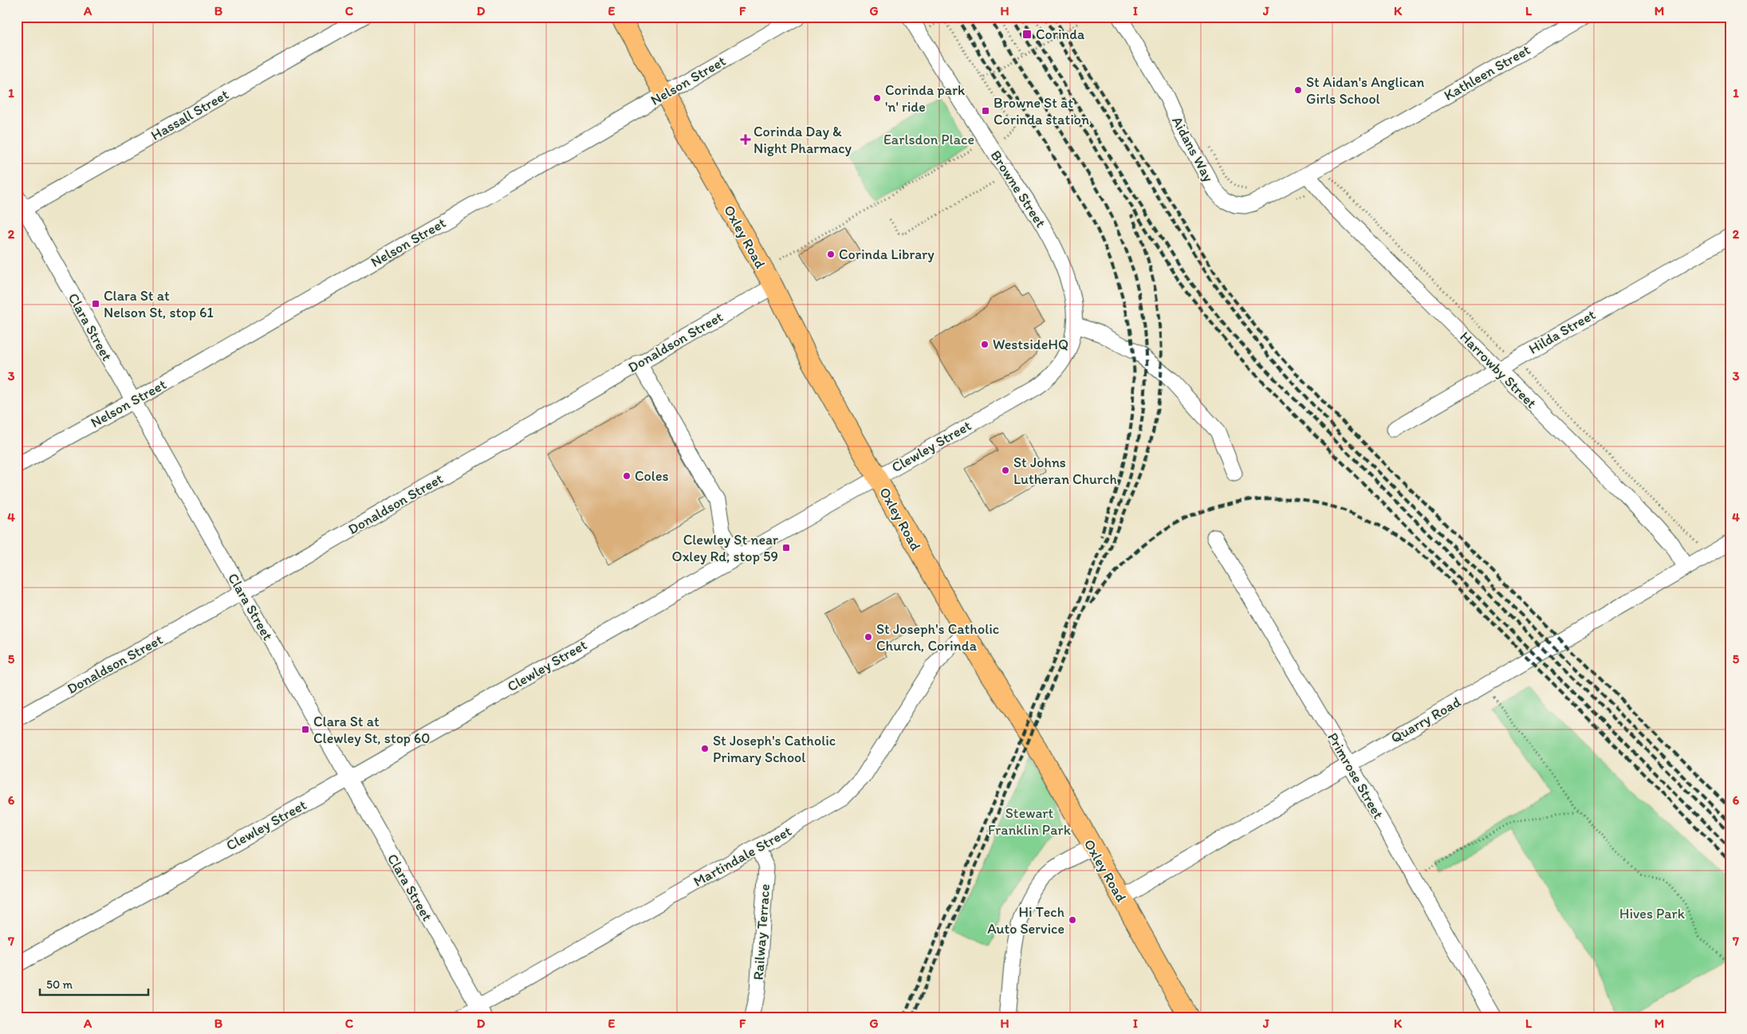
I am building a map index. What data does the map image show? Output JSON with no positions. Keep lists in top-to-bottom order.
{
  "streets": {
    "main road": ["Oxley Road"],
    "street": [
      "Kathleen Street",
      "Nelson Street",
      "Hassall Street",
      "Aidans Way",
      "Browne Street",
      "Clara Street",
      "Hilda Street",
      "Donaldson Street",
      "Harrowby Street",
      "Clewley Street",
      "Quarry Road",
      "Primrose Street",
      "Martindale Street",
      "Railway Terrace"
    ]
  },
  "crossings": [
    ["Kathleen Street", "Aidans Way"],
    ["Kathleen Street", "Harrowby Street"],
    ["Nelson Street", "Oxley Road"],
    ["Nelson Street", "Clara Street"],
    ["Hassall Street", "Clara Street"],
    ["Aidans Way", "Harrowby Street"],
    ["Browne Street", "Clewley Street"],
    ["Oxley Road", "Donaldson Street"],
    ["Oxley Road", "Clewley Street"],
    ["Oxley Road", "Quarry Road"],
    ["Oxley Road", "Martindale Street"],
    ["Clara Street", "Donaldson Street"],
    ["Clara Street", "Clewley Street"],
    ["Clara Street", "Martindale Street"],
    ["Hilda Street", "Harrowby Street"],
    ["Harrowby Street", "Quarry Road"],
    ["Quarry Road", "Primrose Street"],
    ["Martindale Street", "Railway Terrace"]
  ],
  "parks": ["Earlsdon Place", "Stewart Franklin Park", "Hives Park"],
  "places": {
    "transit": [
      "Corinda",
      "Browne St at Corinda station",
      "Clara St at Nelson St, stop 61",
      "Clewley St near Oxley Rd, stop 59",
      "Clara St at Clewley St, stop 60"
    ],
    "other": [
      "St Aidan's Anglican Girls School",
      "Corinda park 'n' ride",
      "Corinda Library",
      "WestsideHQ",
      "St Johns Lutheran Church",
      "Coles",
      "St Joseph's Catholic Church, Corinda",
      "St Joseph's Catholic Primary School",
      "Hi Tech Auto Service"
    ],
    "health": ["Corinda Day & Night Pharmacy"]
  },
  "scale_bar": "50 m",
  "grid": {
    "columns": [
      "A",
      "B",
      "C",
      "D",
      "E",
      "F",
      "G",
      "H",
      "I",
      "J",
      "K",
      "L",
      "M"
    ],
    "rows": [
      "1",
      "2",
      "3",
      "4",
      "5",
      "6",
      "7"
    ]
  }
}
